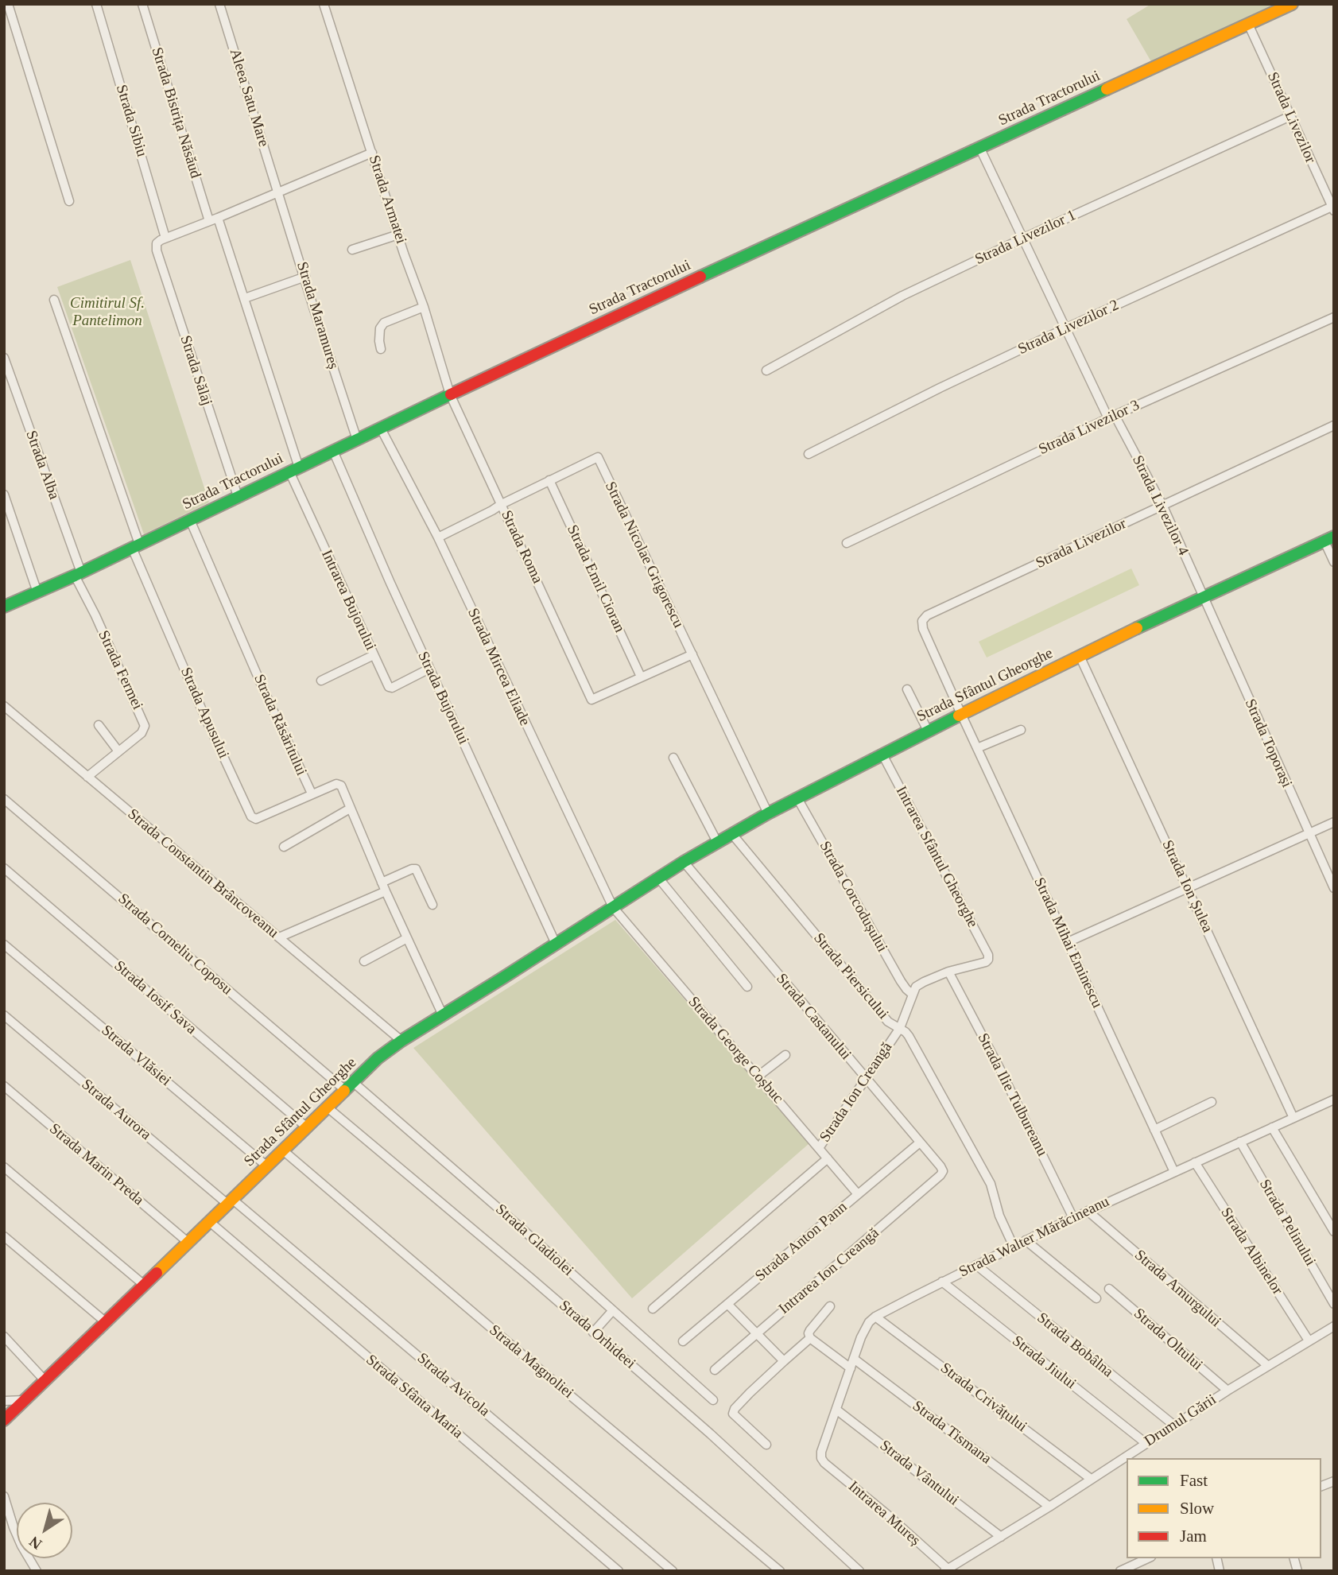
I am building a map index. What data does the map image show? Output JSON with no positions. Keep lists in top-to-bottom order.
{
  "streets": {
    "street": [
      "Aleea Satu Mare",
      "Strada Tractorului",
      "Strada Bistrița Năsăud",
      "Strada Livezilor",
      "Strada Sibiu",
      "Strada Armatei",
      "Strada Livezilor 1",
      "Strada Maramureș",
      "Strada Livezilor 2",
      "Strada Sălaj",
      "Strada Livezilor 3",
      "Strada Alba",
      "Strada Livezilor 4",
      "Strada Roma",
      "Strada Nicolae Grigorescu",
      "Strada Emil Cioran",
      "Intrarea Bujorului",
      "Strada Mircea Eliade",
      "Strada Fermei",
      "Strada Sfântul Gheorghe",
      "Strada Bujorului",
      "Strada Apusului",
      "Strada Răsăritului",
      "Strada Toporași",
      "Intrarea Sfântul Gheorghe",
      "Strada Constantin Brâncoveanu",
      "Strada Ion Șulea",
      "Strada Corcodușului",
      "Strada Mihai Eminescu",
      "Strada Corneliu Coposu",
      "Strada Piersicului",
      "Strada Iosif Sava",
      "Strada Castanului",
      "Strada George Coșbuc",
      "Strada Vlăsiei",
      "Strada Ion Creangă",
      "Strada Ilie Tulbureanu",
      "Strada Aurora",
      "Strada Marin Preda",
      "Strada Pelinului",
      "Strada Walter Mărăcineanu",
      "Strada Gladiolei",
      "Strada Anton Pann",
      "Strada Albinelor",
      "Intrarea Ion Creangă",
      "Strada Amurgului",
      "Strada Orhideei",
      "Strada Oltului",
      "Strada Bobâlna",
      "Strada Magnoliei",
      "Strada Jiului",
      "Strada Avicola",
      "Strada Sfânta Maria",
      "Strada Crivățului",
      "Drumul Gării",
      "Strada Tismana",
      "Strada Vântului",
      "Intrarea Mureș"
    ]
  },
  "crossings": [
    ["Aleea Satu Mare", "Strada Maramureș"],
    ["Strada Tractorului", "Strada Livezilor"],
    ["Strada Tractorului", "Strada Armatei"],
    ["Strada Tractorului", "Strada Maramureș"],
    ["Strada Tractorului", "Strada Sălaj"],
    ["Strada Tractorului", "Strada Alba"],
    ["Strada Tractorului", "Strada Livezilor 4"],
    ["Strada Tractorului", "Strada Roma"],
    ["Strada Tractorului", "Intrarea Bujorului"],
    ["Strada Tractorului", "Strada Mircea Eliade"],
    ["Strada Tractorului", "Strada Fermei"],
    ["Strada Tractorului", "Strada Bujorului"],
    ["Strada Tractorului", "Strada Apusului"],
    ["Strada Tractorului", "Strada Răsăritului"],
    ["Strada Livezilor", "Strada Livezilor 1"],
    ["Strada Livezilor", "Strada Livezilor 2"],
    ["Strada Livezilor", "Strada Livezilor 4"],
    ["Strada Livezilor", "Strada Sfântul Gheorghe"],
    ["Strada Livezilor", "Strada Mihai Eminescu"],
    ["Strada Sibiu", "Strada Sălaj"],
    ["Strada Armatei", "Strada Roma"],
    ["Strada Livezilor 1", "Strada Livezilor 4"],
    ["Strada Livezilor 2", "Strada Livezilor 4"],
    ["Strada Livezilor 3", "Strada Livezilor 4"],
    ["Strada Alba", "Strada Fermei"],
    ["Strada Livezilor 4", "Strada Sfântul Gheorghe"],
    ["Strada Livezilor 4", "Strada Toporași"],
    ["Strada Roma", "Strada Nicolae Grigorescu"],
    ["Strada Roma", "Strada Emil Cioran"],
    ["Strada Nicolae Grigorescu", "Strada Emil Cioran"],
    ["Strada Nicolae Grigorescu", "Strada Mircea Eliade"],
    ["Strada Nicolae Grigorescu", "Strada Sfântul Gheorghe"],
    ["Intrarea Bujorului", "Strada Bujorului"],
    ["Strada Mircea Eliade", "Strada Sfântul Gheorghe"],
    ["Strada Mircea Eliade", "Strada George Coșbuc"],
    ["Strada Fermei", "Strada Constantin Brâncoveanu"],
    ["Strada Sfântul Gheorghe", "Strada Bujorului"],
    ["Strada Sfântul Gheorghe", "Strada Răsăritului"],
    ["Strada Sfântul Gheorghe", "Strada Toporași"],
    ["Strada Sfântul Gheorghe", "Intrarea Sfântul Gheorghe"],
    ["Strada Sfântul Gheorghe", "Strada Constantin Brâncoveanu"],
    ["Strada Sfântul Gheorghe", "Strada Ion Șulea"],
    ["Strada Sfântul Gheorghe", "Strada Corcodușului"],
    ["Strada Sfântul Gheorghe", "Strada Mihai Eminescu"],
    ["Strada Sfântul Gheorghe", "Strada Corneliu Coposu"],
    ["Strada Sfântul Gheorghe", "Strada Piersicului"],
    ["Strada Sfântul Gheorghe", "Strada Iosif Sava"],
    ["Strada Sfântul Gheorghe", "Strada Castanului"],
    ["Strada Sfântul Gheorghe", "Strada George Coșbuc"],
    ["Strada Sfântul Gheorghe", "Strada Vlăsiei"],
    ["Strada Sfântul Gheorghe", "Strada Aurora"],
    ["Strada Sfântul Gheorghe", "Strada Marin Preda"],
    ["Strada Sfântul Gheorghe", "Strada Gladiolei"],
    ["Strada Sfântul Gheorghe", "Strada Orhideei"],
    ["Strada Sfântul Gheorghe", "Strada Magnoliei"],
    ["Strada Sfântul Gheorghe", "Strada Avicola"],
    ["Strada Sfântul Gheorghe", "Strada Sfânta Maria"],
    ["Strada Apusului", "Strada Răsăritului"],
    ["Intrarea Sfântul Gheorghe", "Strada Ilie Tulbureanu"],
    ["Strada Ion Șulea", "Strada Walter Mărăcineanu"],
    ["Strada Corcodușului", "Strada Ion Creangă"],
    ["Strada Mihai Eminescu", "Strada Walter Mărăcineanu"],
    ["Strada Corneliu Coposu", "Strada Gladiolei"],
    ["Strada Piersicului", "Strada Ion Creangă"],
    ["Strada Piersicului", "Strada Walter Mărăcineanu"],
    ["Strada Castanului", "Strada Ion Creangă"],
    ["Strada Castanului", "Strada Anton Pann"],
    ["Strada Castanului", "Intrarea Ion Creangă"],
    ["Strada George Coșbuc", "Strada Ion Creangă"],
    ["Strada George Coșbuc", "Strada Anton Pann"],
    ["Strada Ilie Tulbureanu", "Strada Walter Mărăcineanu"],
    ["Strada Aurora", "Strada Avicola"],
    ["Strada Pelinului", "Strada Walter Mărăcineanu"],
    ["Strada Walter Mărăcineanu", "Strada Albinelor"],
    ["Strada Walter Mărăcineanu", "Strada Amurgului"],
    ["Strada Walter Mărăcineanu", "Strada Bobâlna"],
    ["Strada Walter Mărăcineanu", "Strada Jiului"],
    ["Strada Walter Mărăcineanu", "Strada Crivățului"],
    ["Strada Albinelor", "Drumul Gării"],
    ["Strada Amurgului", "Drumul Gării"],
    ["Strada Oltului", "Drumul Gării"],
    ["Strada Bobâlna", "Drumul Gării"],
    ["Strada Jiului", "Drumul Gării"],
    ["Strada Crivățului", "Drumul Gării"],
    ["Drumul Gării", "Strada Tismana"],
    ["Drumul Gării", "Strada Vântului"],
    ["Drumul Gării", "Intrarea Mureș"],
    ["Strada Vântului", "Intrarea Mureș"]
  ],
  "parks": ["Cimitirul Sf. Pantelimon"],
  "legend": ["Fast", "Slow", "Jam"],
  "north": "bottom left"
}
